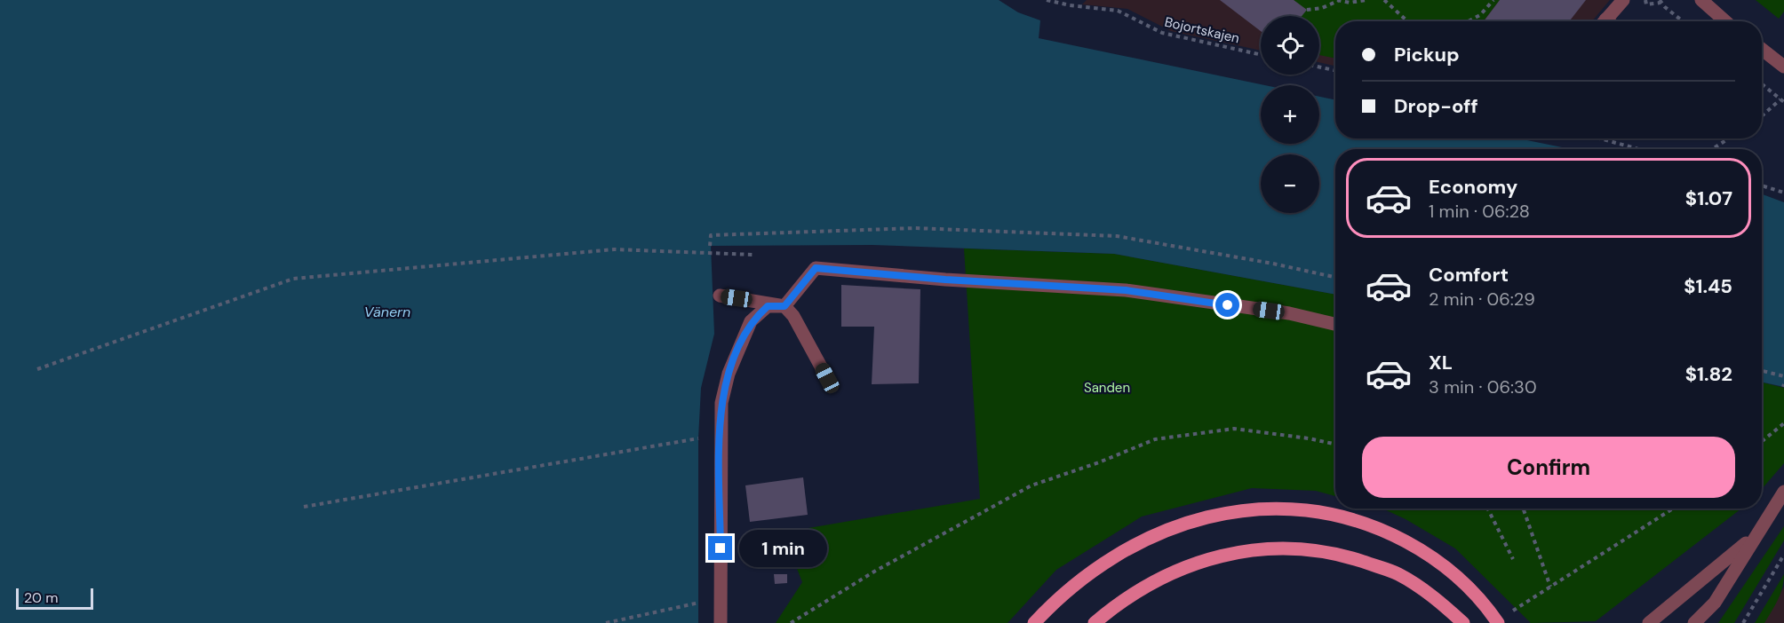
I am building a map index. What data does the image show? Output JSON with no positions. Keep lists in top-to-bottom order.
{
  "streets": {
    "path": ["Bojortskajen"]
  },
  "water": ["Vänern"],
  "parks": ["Sanden"],
  "scale_bar": "20 m",
  "page": {
    "map_buttons": ["+", "−"],
    "banner": ["Pickup", "Drop-off"],
    "list": [
      {
        "name": "Economy",
        "note": "1 min · 06:28",
        "value": "$1.07"
      },
      {
        "name": "Comfort",
        "note": "2 min · 06:29",
        "value": "$1.45"
      },
      {
        "name": "XL",
        "note": "3 min · 06:30",
        "value": "$1.82"
      }
    ],
    "buttons": "Confirm",
    "bubble": "1 min",
    "scale": "20 m"
  }
}
